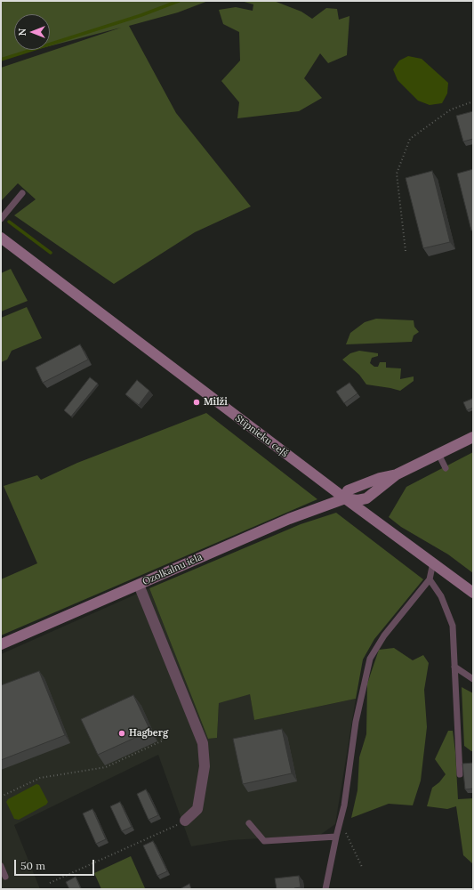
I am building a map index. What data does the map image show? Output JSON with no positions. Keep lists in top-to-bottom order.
{
  "streets": {
    "main road": ["Stīpnieku ceļš", "Ozolkalnu iela"]
  },
  "crossings": [
    ["Stīpnieku ceļš", "Ozolkalnu iela"]
  ],
  "places": ["Milži", "Hagberg"],
  "scale_bar": "50 m",
  "north": "left"
}
